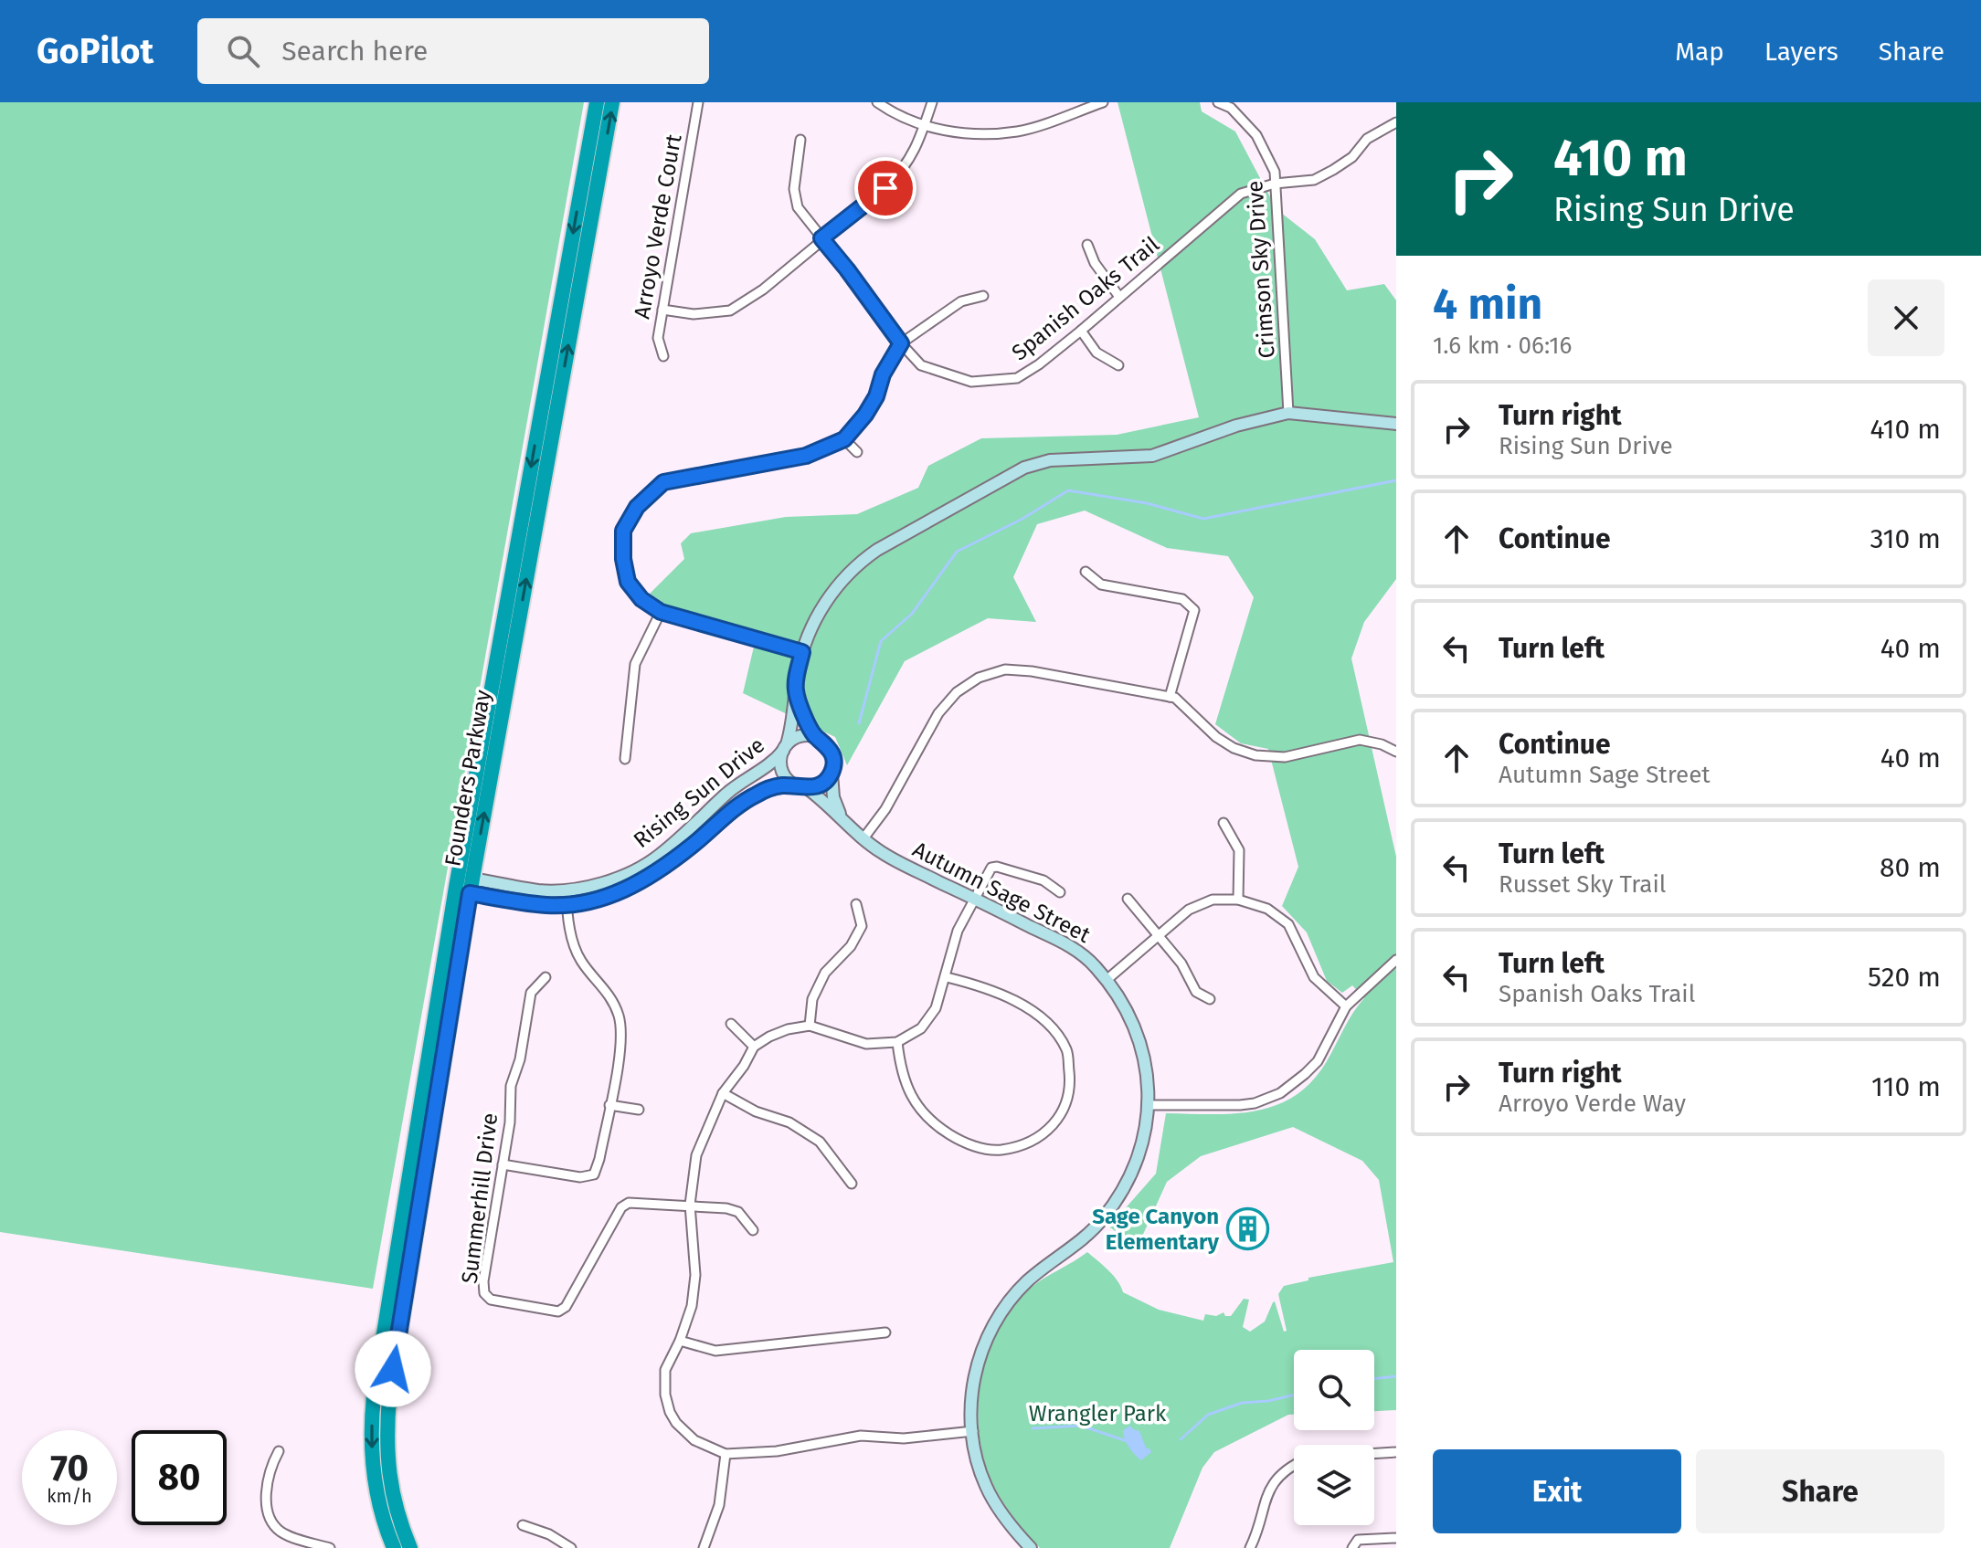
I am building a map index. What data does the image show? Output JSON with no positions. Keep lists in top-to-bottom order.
{
  "streets": {
    "highway": ["Founders Parkway"],
    "street": [
      "Arroyo Verde Court",
      "Crimson Sky Drive",
      "Spanish Oaks Trail",
      "Rising Sun Drive",
      "Autumn Sage Street",
      "Summerhill Drive"
    ]
  },
  "crossings": [
    ["Crimson Sky Drive", "Spanish Oaks Trail"],
    ["Founders Parkway", "Rising Sun Drive"],
    ["Rising Sun Drive", "Autumn Sage Street"]
  ],
  "parks": ["Wrangler Park"],
  "places": {
    "building": ["Sage Canyon Elementary"]
  },
  "page": {
    "header": "GoPilot",
    "search": "Search here",
    "nav": ["Map", "Layers", "Share"],
    "turn": ["410 m", "Rising Sun Drive"],
    "heading": ["4 min", "1.6 km · 06:16"],
    "list": [
      {
        "name": "Turn right",
        "note": "Rising Sun Drive",
        "value": "410 m"
      },
      {
        "name": "Continue",
        "value": "310 m"
      },
      {
        "name": "Turn left",
        "value": "40 m"
      },
      {
        "name": "Continue",
        "note": "Autumn Sage Street",
        "value": "40 m"
      },
      {
        "name": "Turn left",
        "note": "Russet Sky Trail",
        "value": "80 m"
      },
      {
        "name": "Turn left",
        "note": "Spanish Oaks Trail",
        "value": "520 m"
      },
      {
        "name": "Turn right",
        "note": "Arroyo Verde Way",
        "value": "110 m"
      }
    ],
    "speed": "70 km/h",
    "limit": "80",
    "buttons": ["Exit", "Share"]
  }
}
